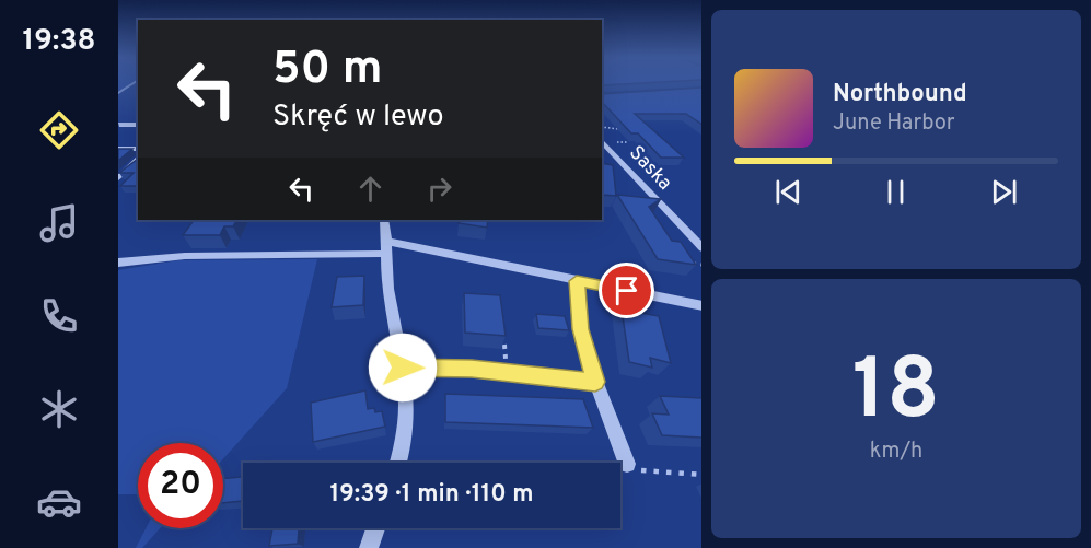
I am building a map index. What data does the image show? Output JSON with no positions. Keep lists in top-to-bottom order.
{
  "streets": {
    "street": ["Saska"]
  },
  "page": {
    "tabs": "19:38",
    "turn": ["50 m", "Skręć w lewo"],
    "song": ["Northbound", "June Harbor"],
    "tile": ["18", "km/h"],
    "limit": "20",
    "trip": "19:39 · 1 min · 110 m"
  }
}
